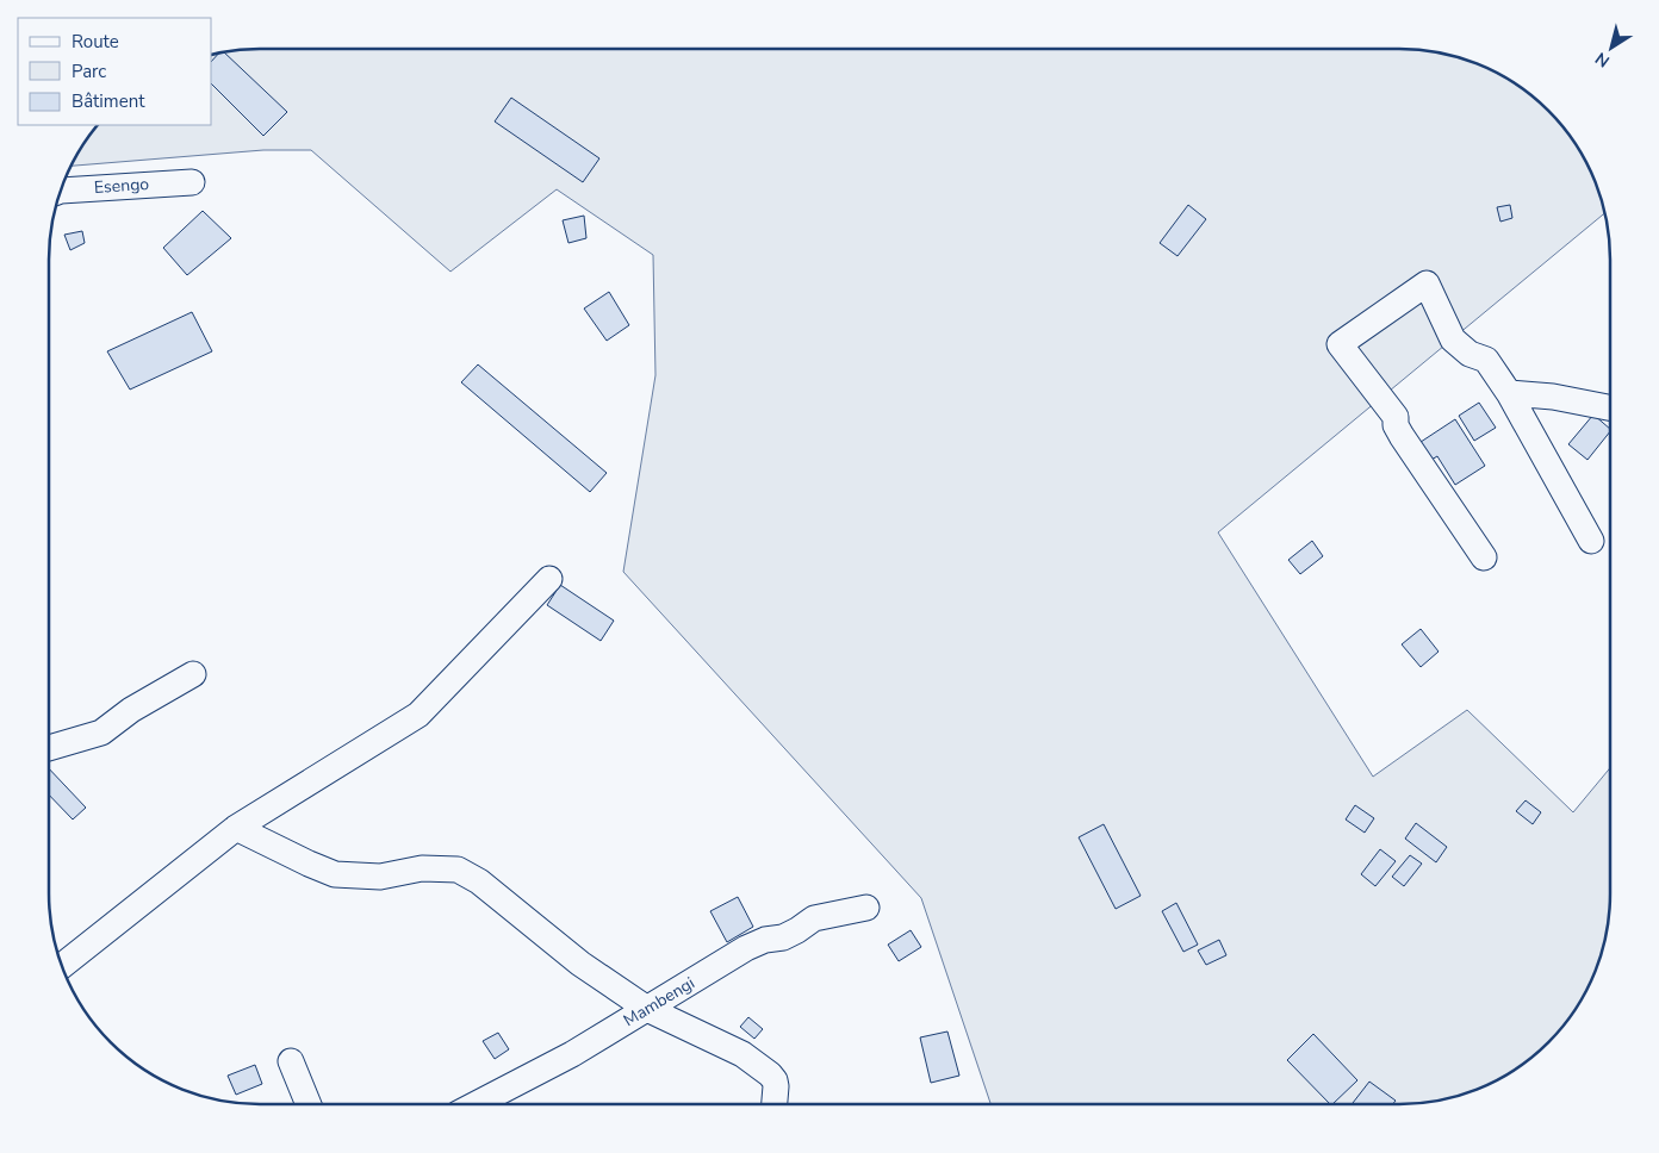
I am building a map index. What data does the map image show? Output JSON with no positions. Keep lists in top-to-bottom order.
{
  "streets": {
    "street": ["Esengo", "Mambengi"]
  },
  "legend": ["Route", "Parc", "Bâtiment"],
  "north": "bottom left"
}
